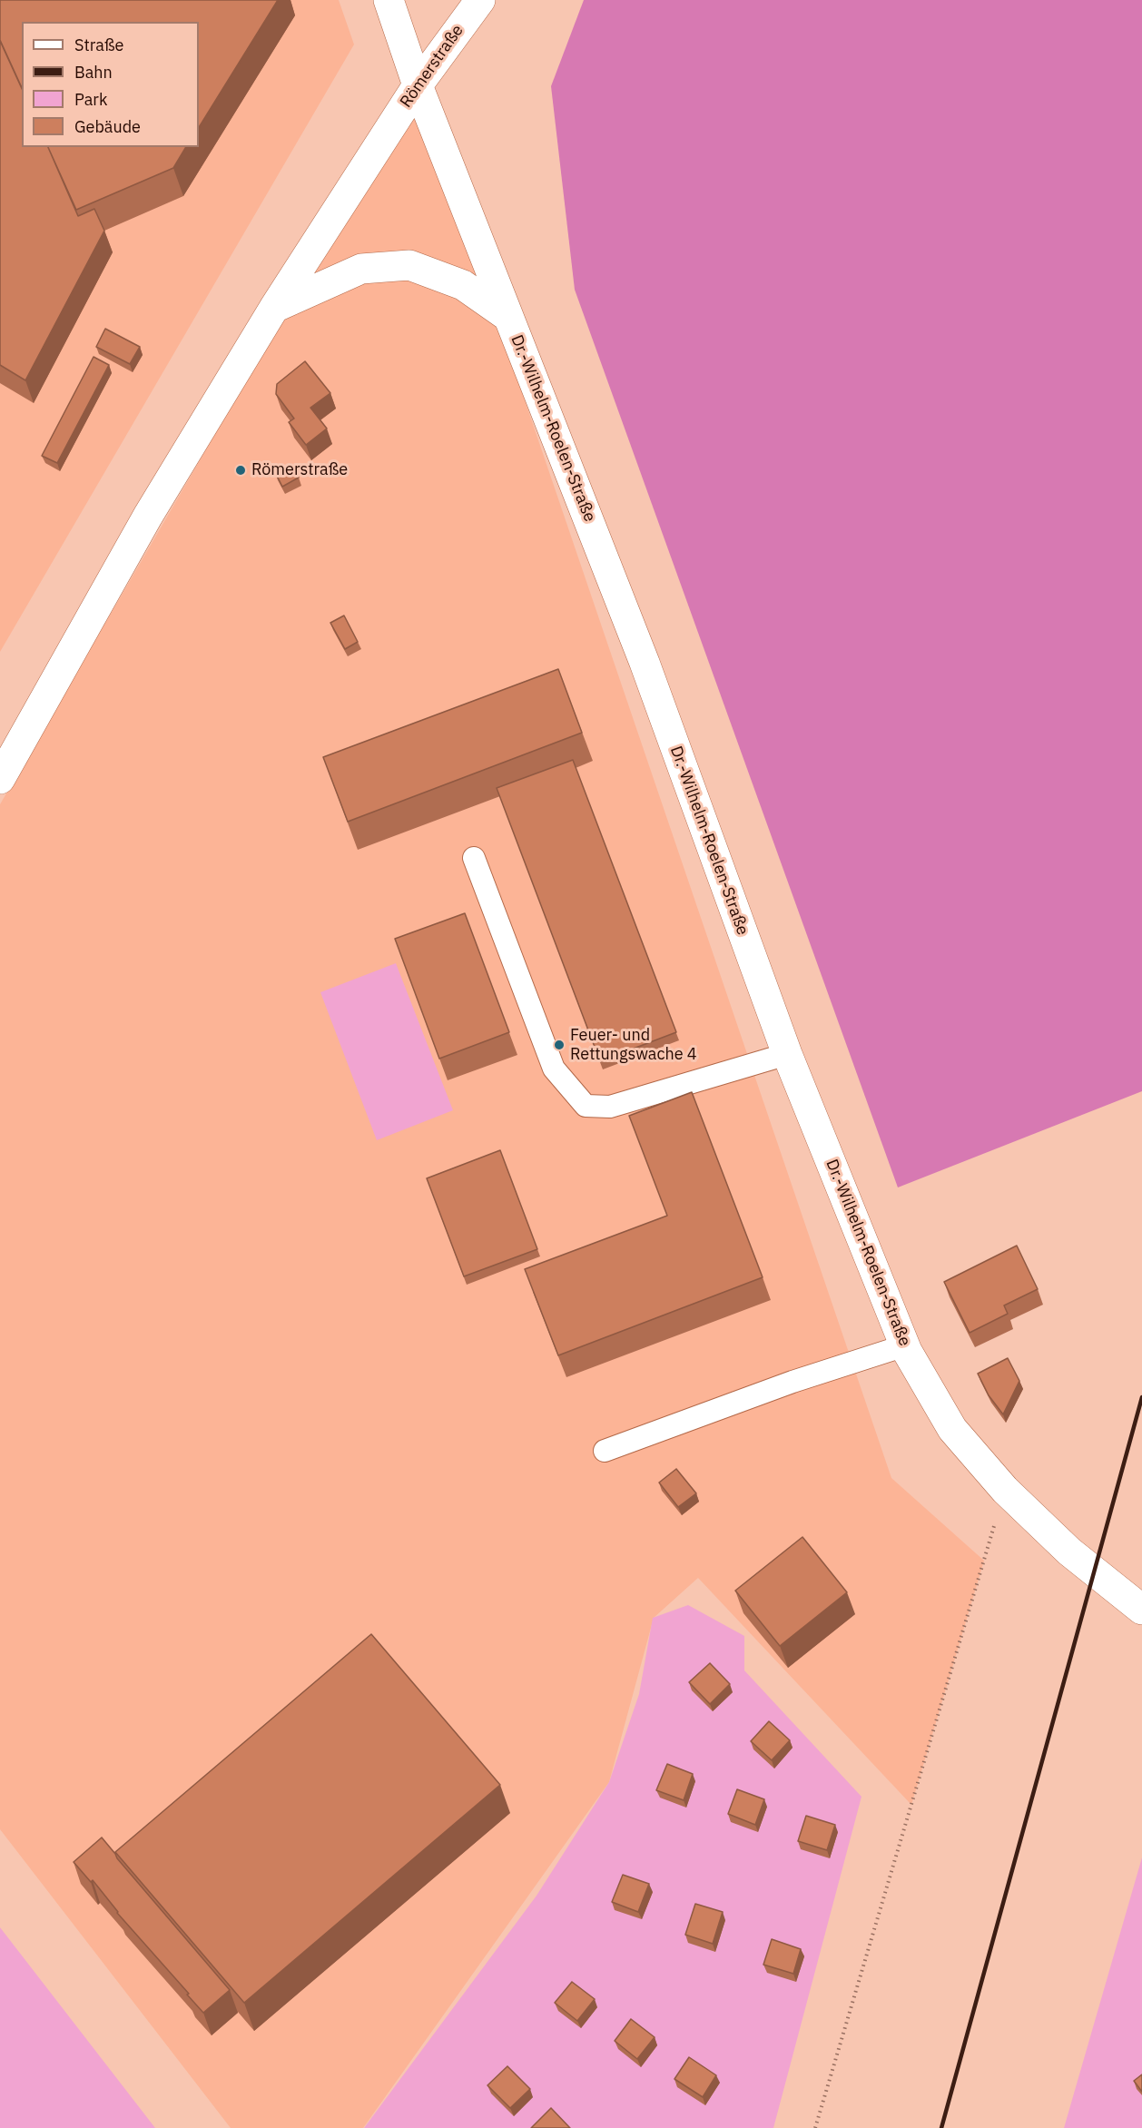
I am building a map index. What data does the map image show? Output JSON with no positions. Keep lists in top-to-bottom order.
{
  "streets": {
    "main road": ["Römerstraße", "Dr.-Wilhelm-Roelen-Straße"]
  },
  "crossings": [
    ["Römerstraße", "Dr.-Wilhelm-Roelen-Straße"]
  ],
  "places": ["Römerstraße", "Feuer- und Rettungswache 4"],
  "legend": [
    "Straße",
    "Bahn",
    "Park",
    "Gebäude"
  ]
}
